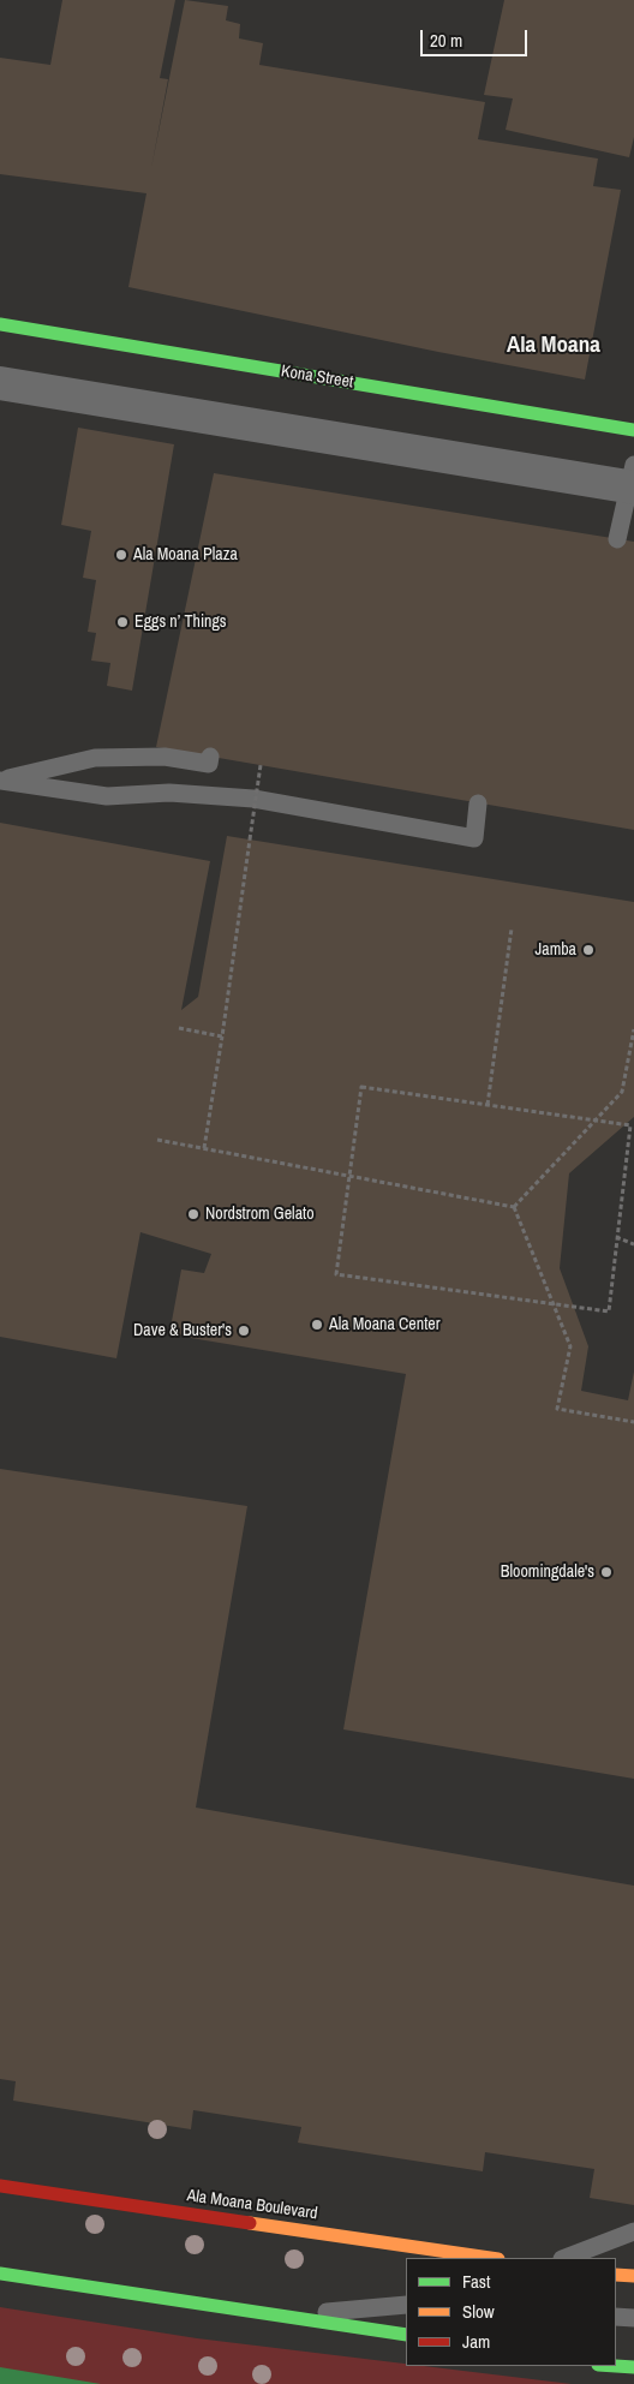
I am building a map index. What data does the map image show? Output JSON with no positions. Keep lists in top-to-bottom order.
{
  "streets": {
    "main road": ["Kona Street", "Ala Moana Boulevard"]
  },
  "districts": ["Ala Moana"],
  "places": [
    "Ala Moana Plaza",
    "Eggs n’ Things",
    "Jamba",
    "Nordstrom Gelato",
    "Ala Moana Center",
    "Dave & Buster's",
    "Bloomingdale's"
  ],
  "legend": ["Fast", "Slow", "Jam"],
  "scale_bar": "20 m"
}
